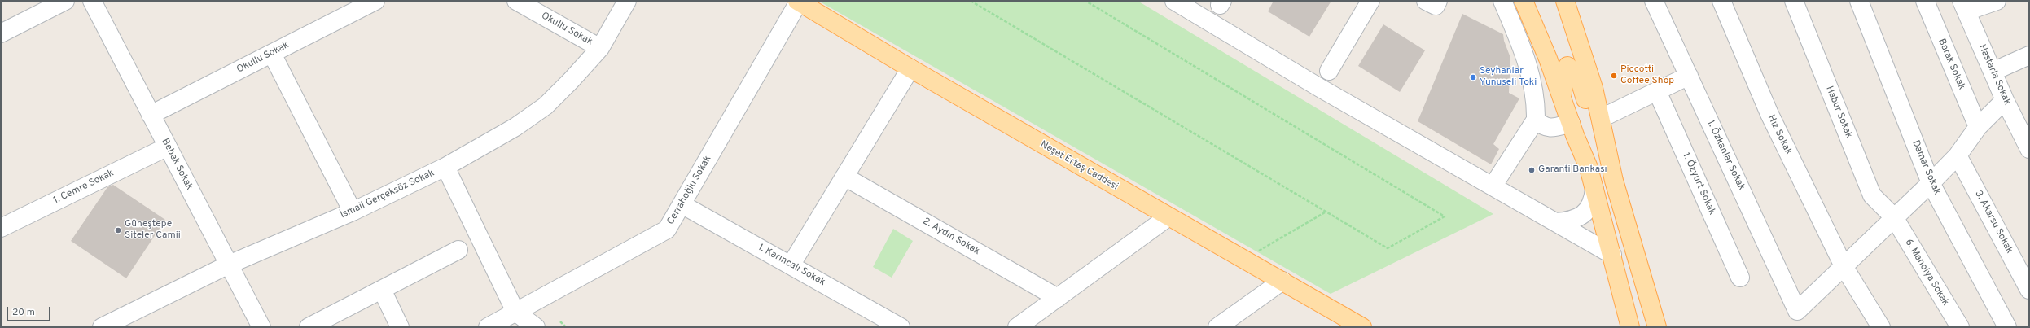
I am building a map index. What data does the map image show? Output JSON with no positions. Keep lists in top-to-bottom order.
{
  "streets": {
    "main road": ["Neşet Ertaş Caddesi"],
    "street": [
      "Okullu Sokak",
      "Barak Sokak",
      "Hastarla Sokak",
      "Habur Sokak",
      "Hız Sokak",
      "1. Özkanlar Sokak",
      "Bebek Sokak",
      "Damar Sokak",
      "1. Özyurt Sokak",
      "1. Cemre Sokak",
      "Cerrahoğlu Sokak",
      "İsmail Gerçeksöz Sokak",
      "3. Akarsu Sokak",
      "2. Aydın Sokak",
      "1. Karıncalı Sokak",
      "6. Manolya Sokak"
    ]
  },
  "crossings": [
    ["Okullu Sokak", "Bebek Sokak"],
    ["Okullu Sokak", "İsmail Gerçeksöz Sokak"],
    ["Habur Sokak", "6. Manolya Sokak"],
    ["Hız Sokak", "1. Özkanlar Sokak"],
    ["Bebek Sokak", "1. Cemre Sokak"],
    ["Bebek Sokak", "İsmail Gerçeksöz Sokak"],
    ["Neşet Ertaş Caddesi", "Cerrahoğlu Sokak"],
    ["Cerrahoğlu Sokak", "1. Karıncalı Sokak"]
  ],
  "places": [
    "Piccotti Coffee Shop",
    "Seyhanlar Yunuseli Toki",
    "Garanti Bankası",
    "Güneştepe Siteler Camii"
  ],
  "scale_bar": "20 m"
}
